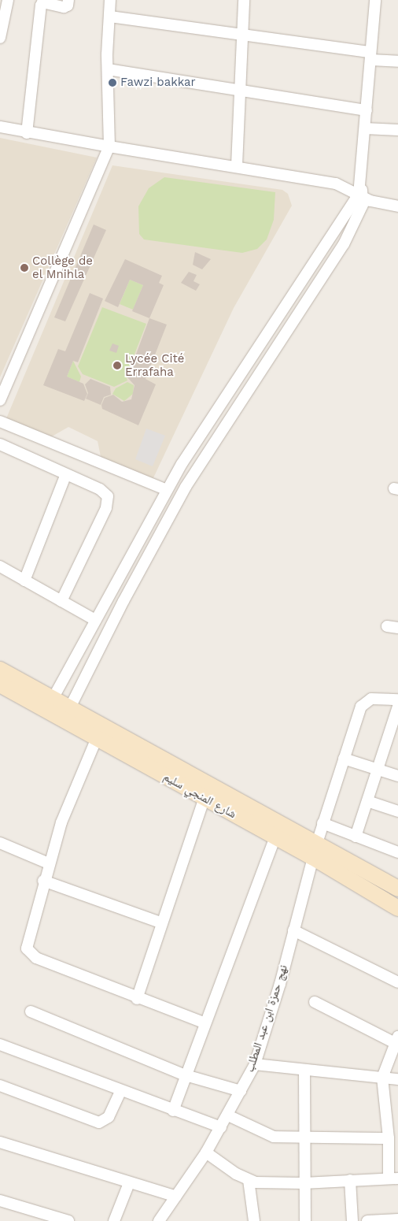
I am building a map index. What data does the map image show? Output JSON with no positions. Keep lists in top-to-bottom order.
{
  "streets": {
    "main road": ["شارع المنجي سليم"],
    "street": ["نهج حمزة ابن عبد المطلب"]
  },
  "crossings": [
    ["شارع المنجي سليم", "نهج حمزة ابن عبد المطلب"]
  ],
  "places": ["Fawzi bakkar", "Collège de el Mnihla", "Lycée Cité Errafaha"]
}
